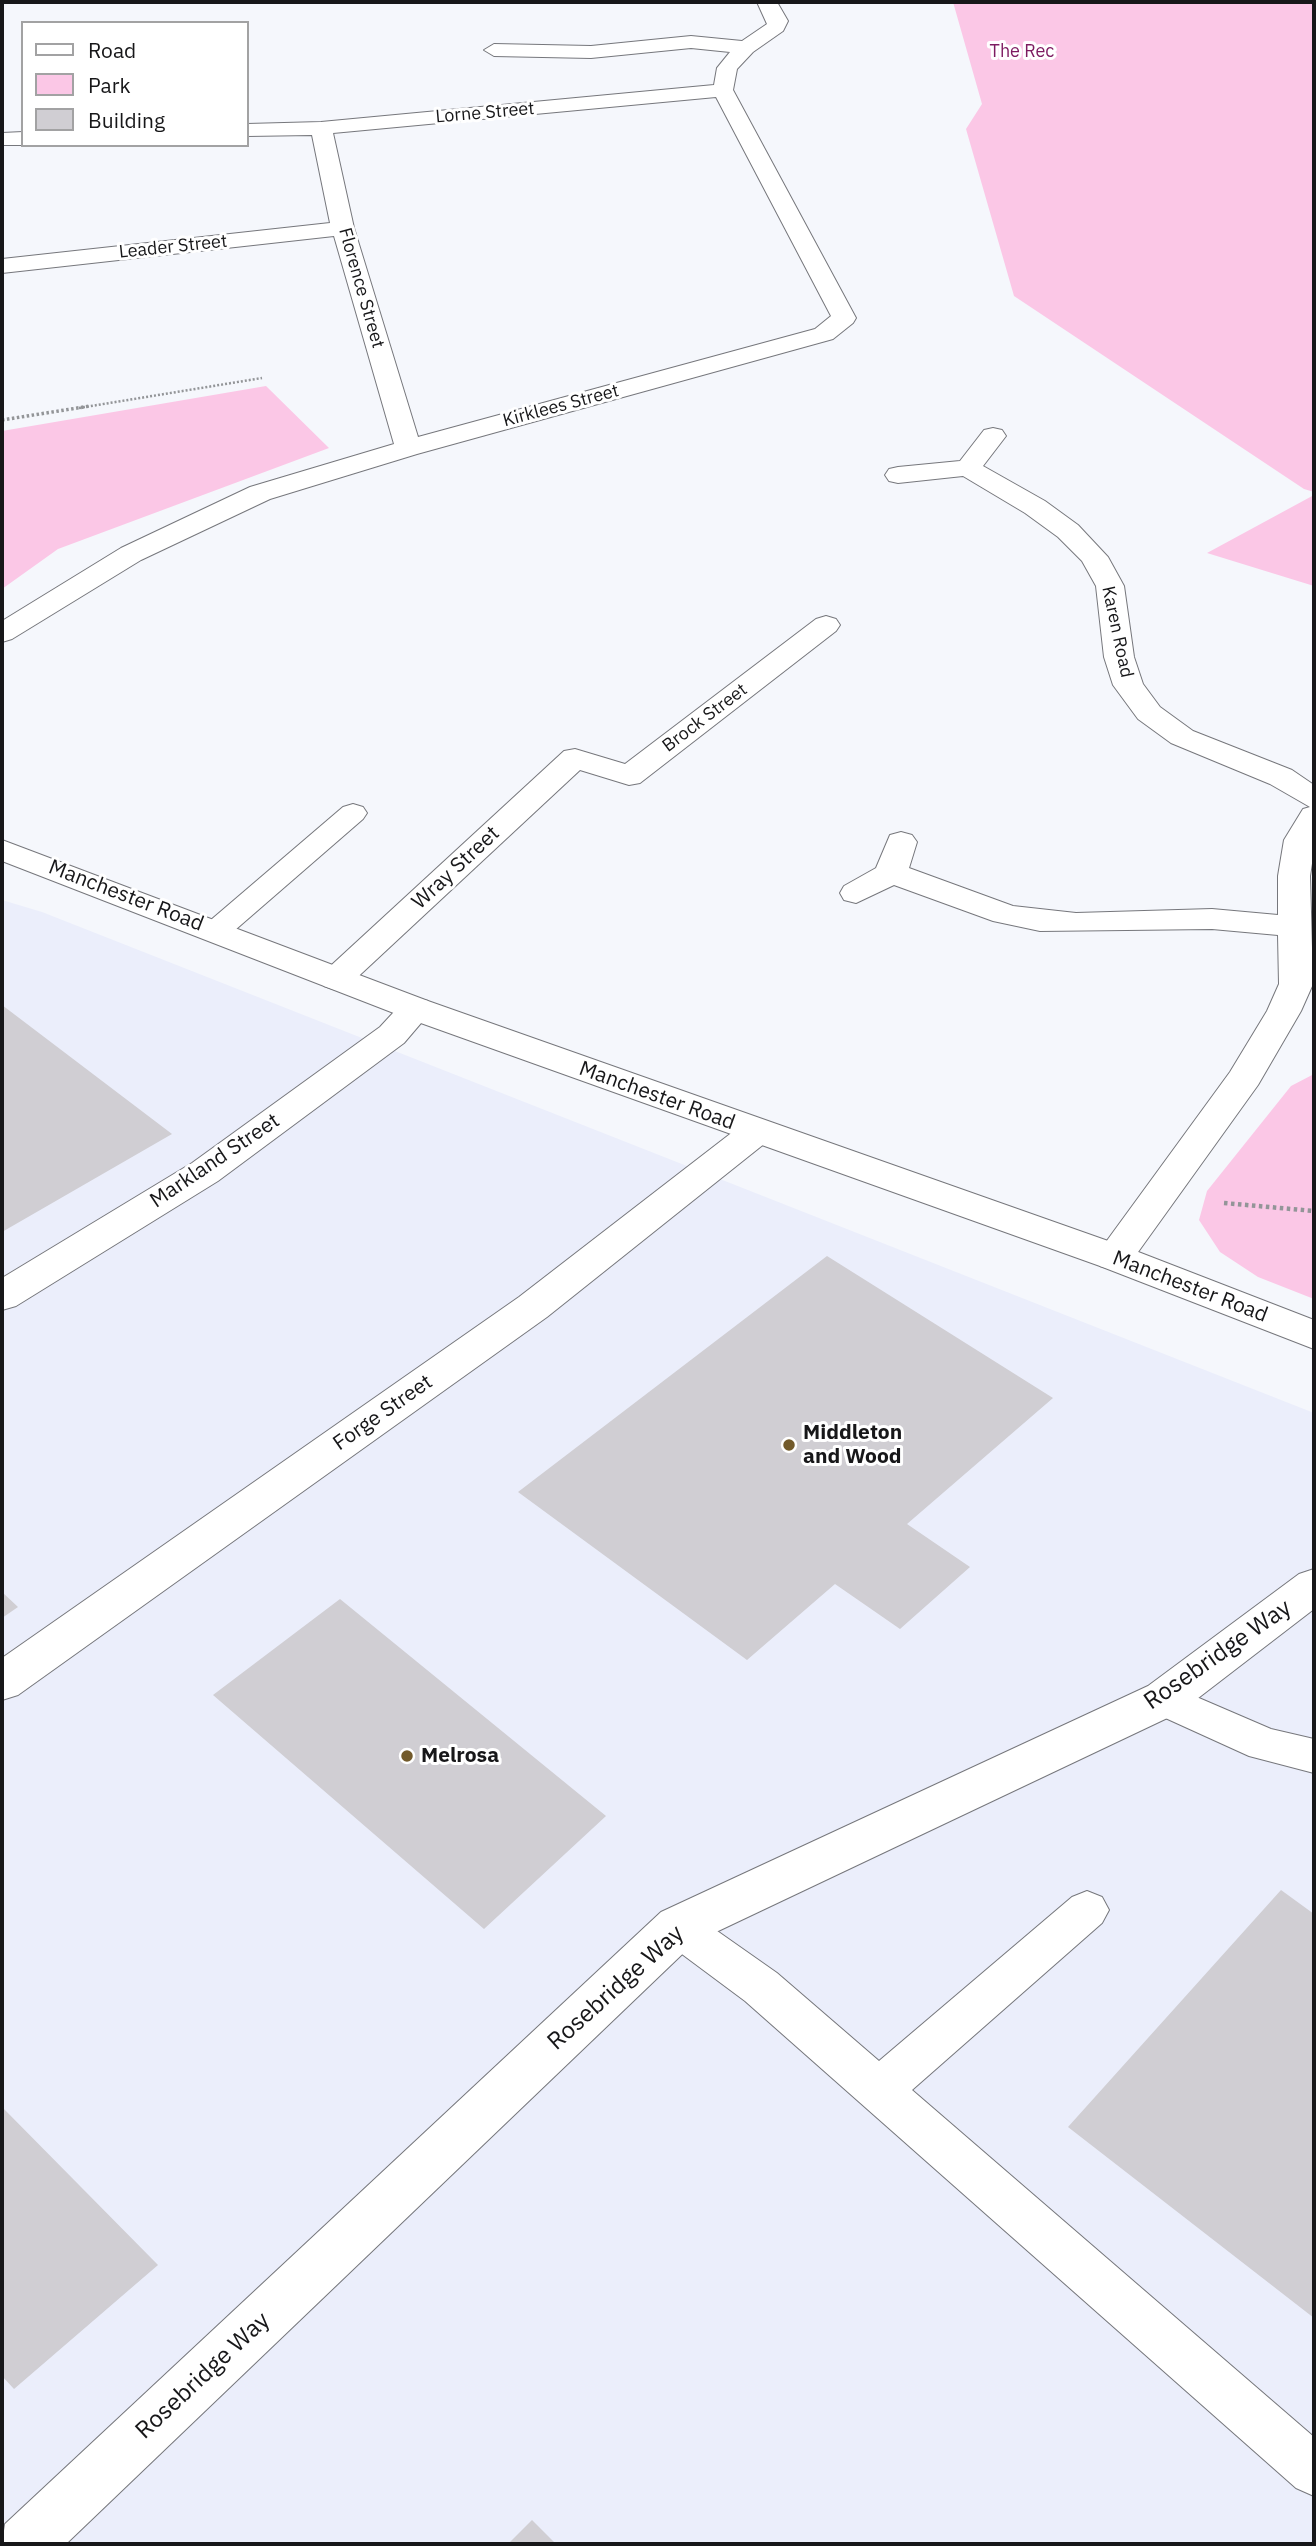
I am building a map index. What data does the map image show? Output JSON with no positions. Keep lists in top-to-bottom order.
{
  "streets": {
    "main road": [
      "Lorne Street",
      "Leader Street",
      "Florence Street",
      "Kirklees Street",
      "Karen Road",
      "Brock Street",
      "Wray Street",
      "Manchester Road",
      "Markland Street",
      "Forge Street",
      "Rosebridge Way"
    ]
  },
  "crossings": [
    ["Lorne Street", "Florence Street"],
    ["Lorne Street", "Kirklees Street"],
    ["Leader Street", "Florence Street"],
    ["Florence Street", "Kirklees Street"],
    ["Brock Street", "Wray Street"],
    ["Wray Street", "Manchester Road"],
    ["Manchester Road", "Markland Street"],
    ["Manchester Road", "Forge Street"]
  ],
  "parks": ["The Rec"],
  "places": ["Middleton and Wood", "Melrosa"],
  "legend": ["Road", "Park", "Building"]
}
